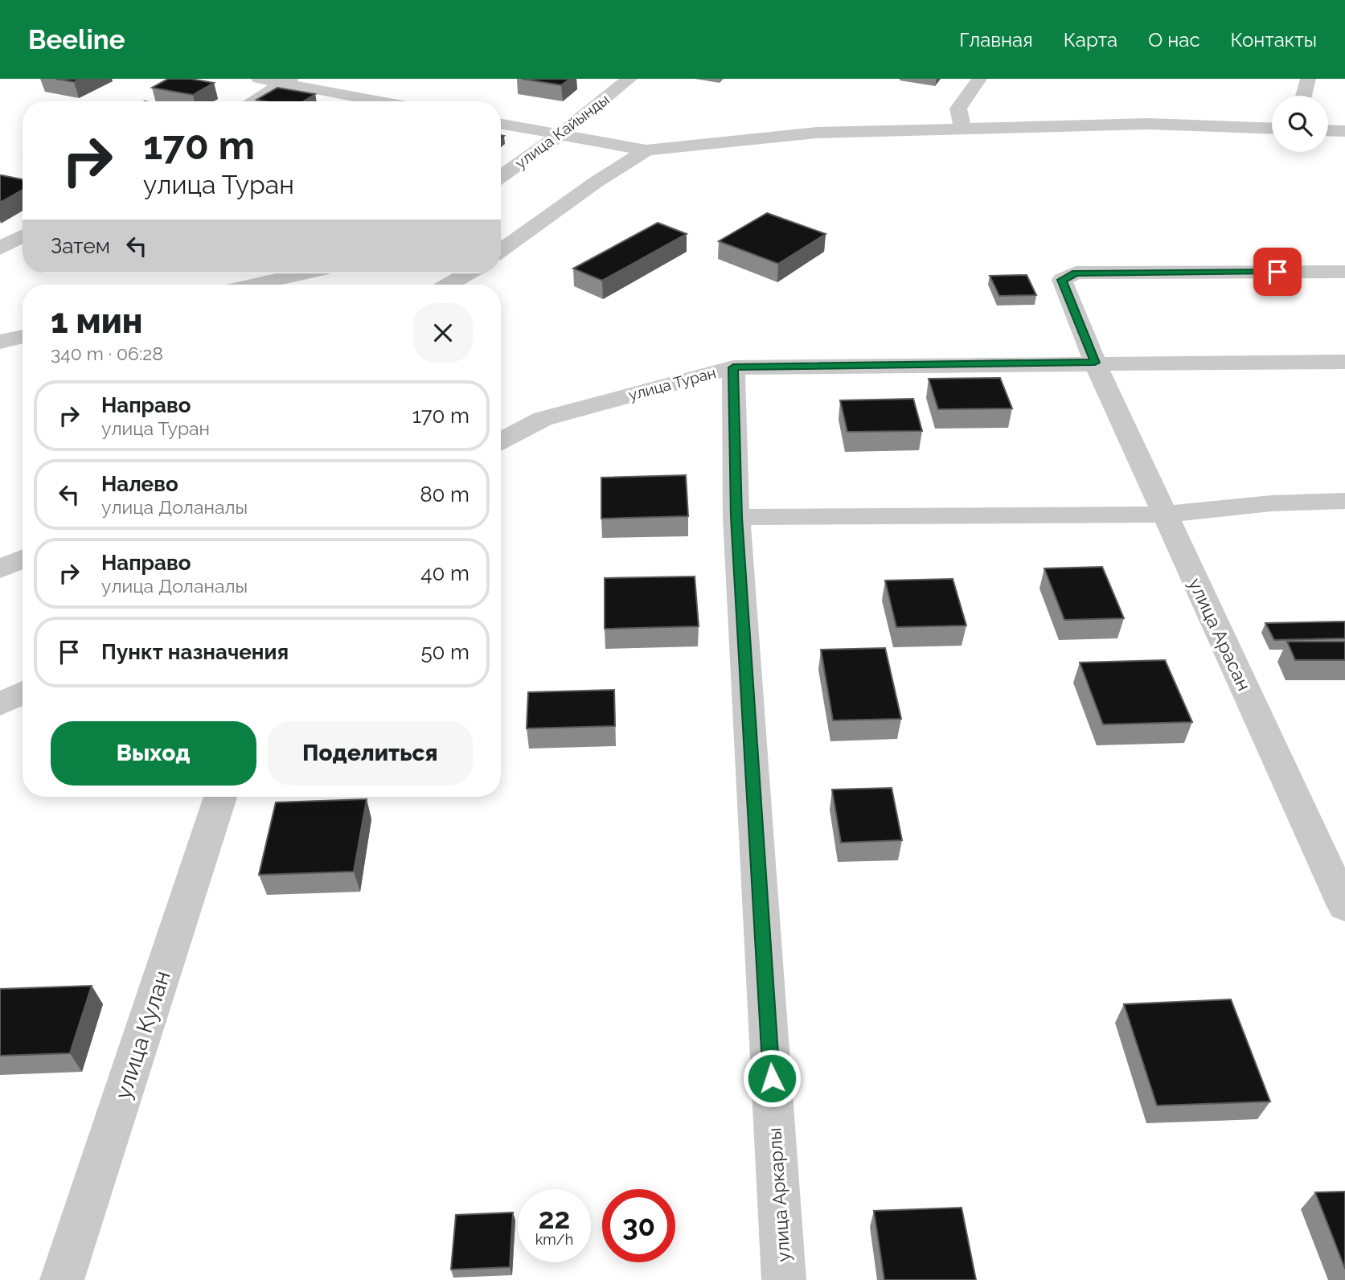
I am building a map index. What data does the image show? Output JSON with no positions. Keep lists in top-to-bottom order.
{
  "streets": {
    "street": [
      "улица Кайынды",
      "улица Туран",
      "улица Арасан",
      "улица Кулан",
      "улица Аркарлы"
    ]
  },
  "crossings": [
    ["улица Туран", "улица Арасан"],
    ["улица Туран", "улица Аркарлы"]
  ],
  "page": {
    "header": "Beeline",
    "nav": [
      "Главная",
      "Карта",
      "О нас",
      "Контакты"
    ],
    "turn": ["170 m", "улица Туран"],
    "then": "Затем",
    "heading": ["1 мин", "340 m · 06:28"],
    "list": [
      {
        "name": "Направо",
        "note": "улица Туран",
        "value": "170 m"
      },
      {
        "name": "Налево",
        "note": "улица Доланалы",
        "value": "80 m"
      },
      {
        "name": "Направо",
        "note": "улица Доланалы",
        "value": "40 m"
      },
      {
        "name": "Пункт назначения",
        "value": "50 m"
      }
    ],
    "buttons": ["Выход", "Поделиться"],
    "speed": "22 km/h",
    "limit": "30"
  }
}
